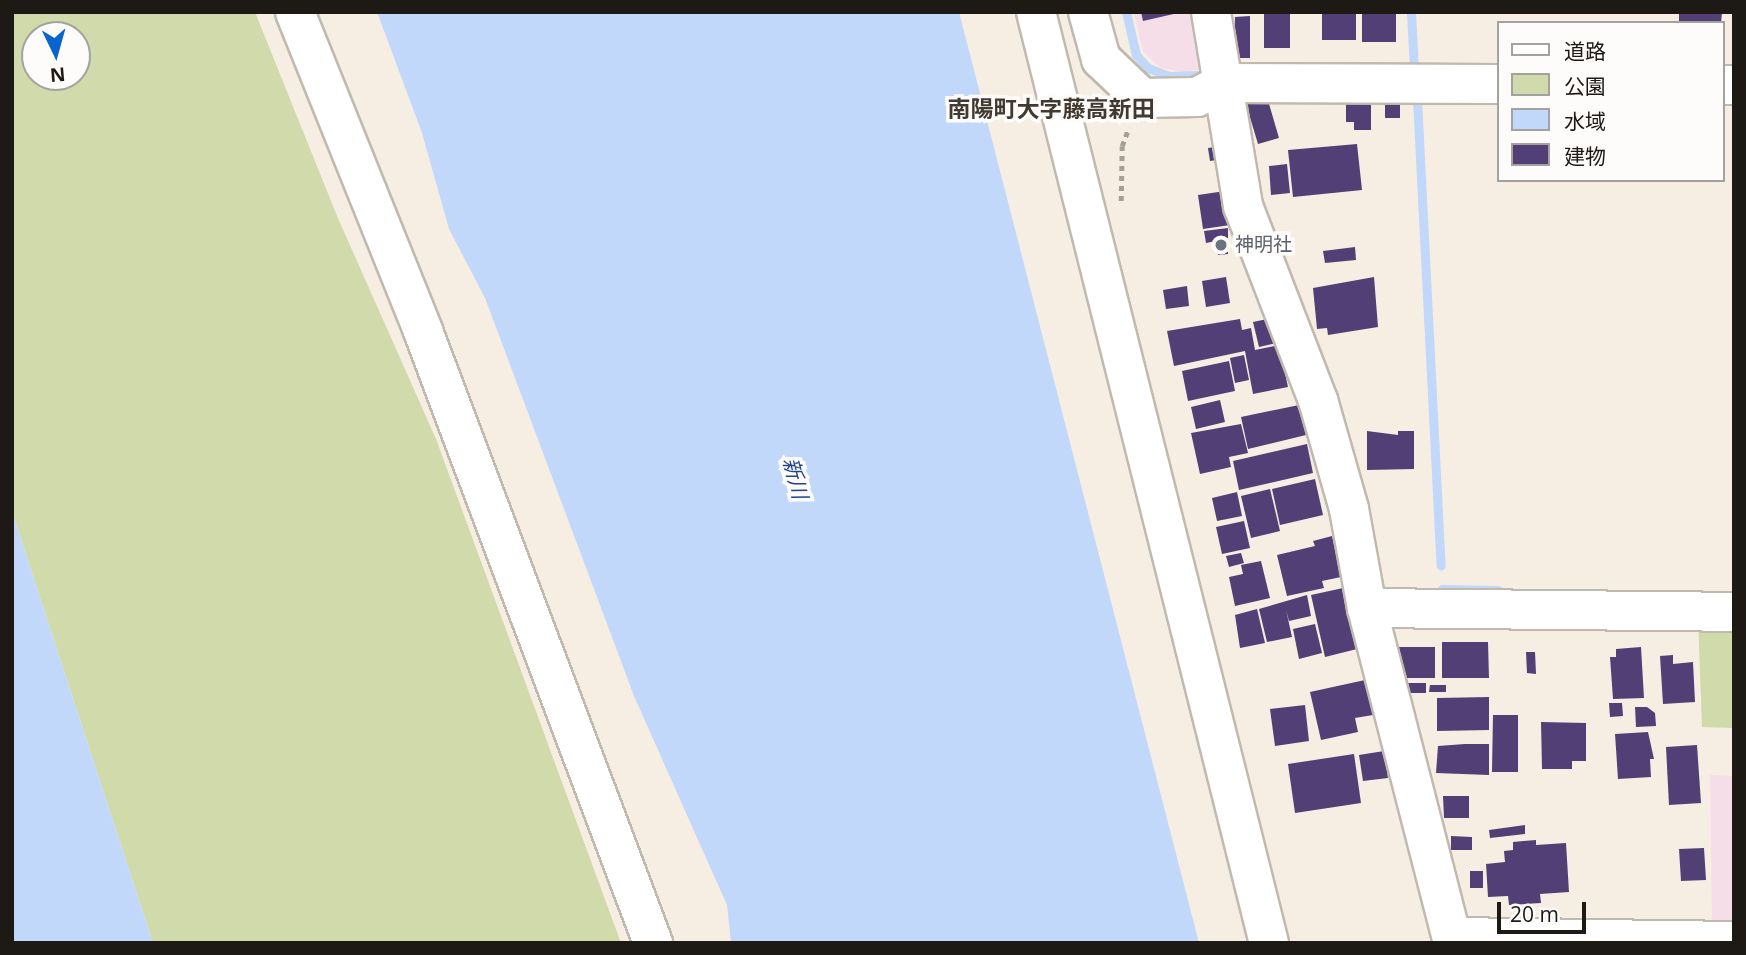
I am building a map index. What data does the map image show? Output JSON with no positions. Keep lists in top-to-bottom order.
{
  "districts": ["南陽町大字藤高新田"],
  "water": ["新川"],
  "places": ["神明社"],
  "legend": [
    "道路",
    "公園",
    "水域",
    "建物"
  ],
  "scale_bar": "20 m",
  "north": "bottom"
}
